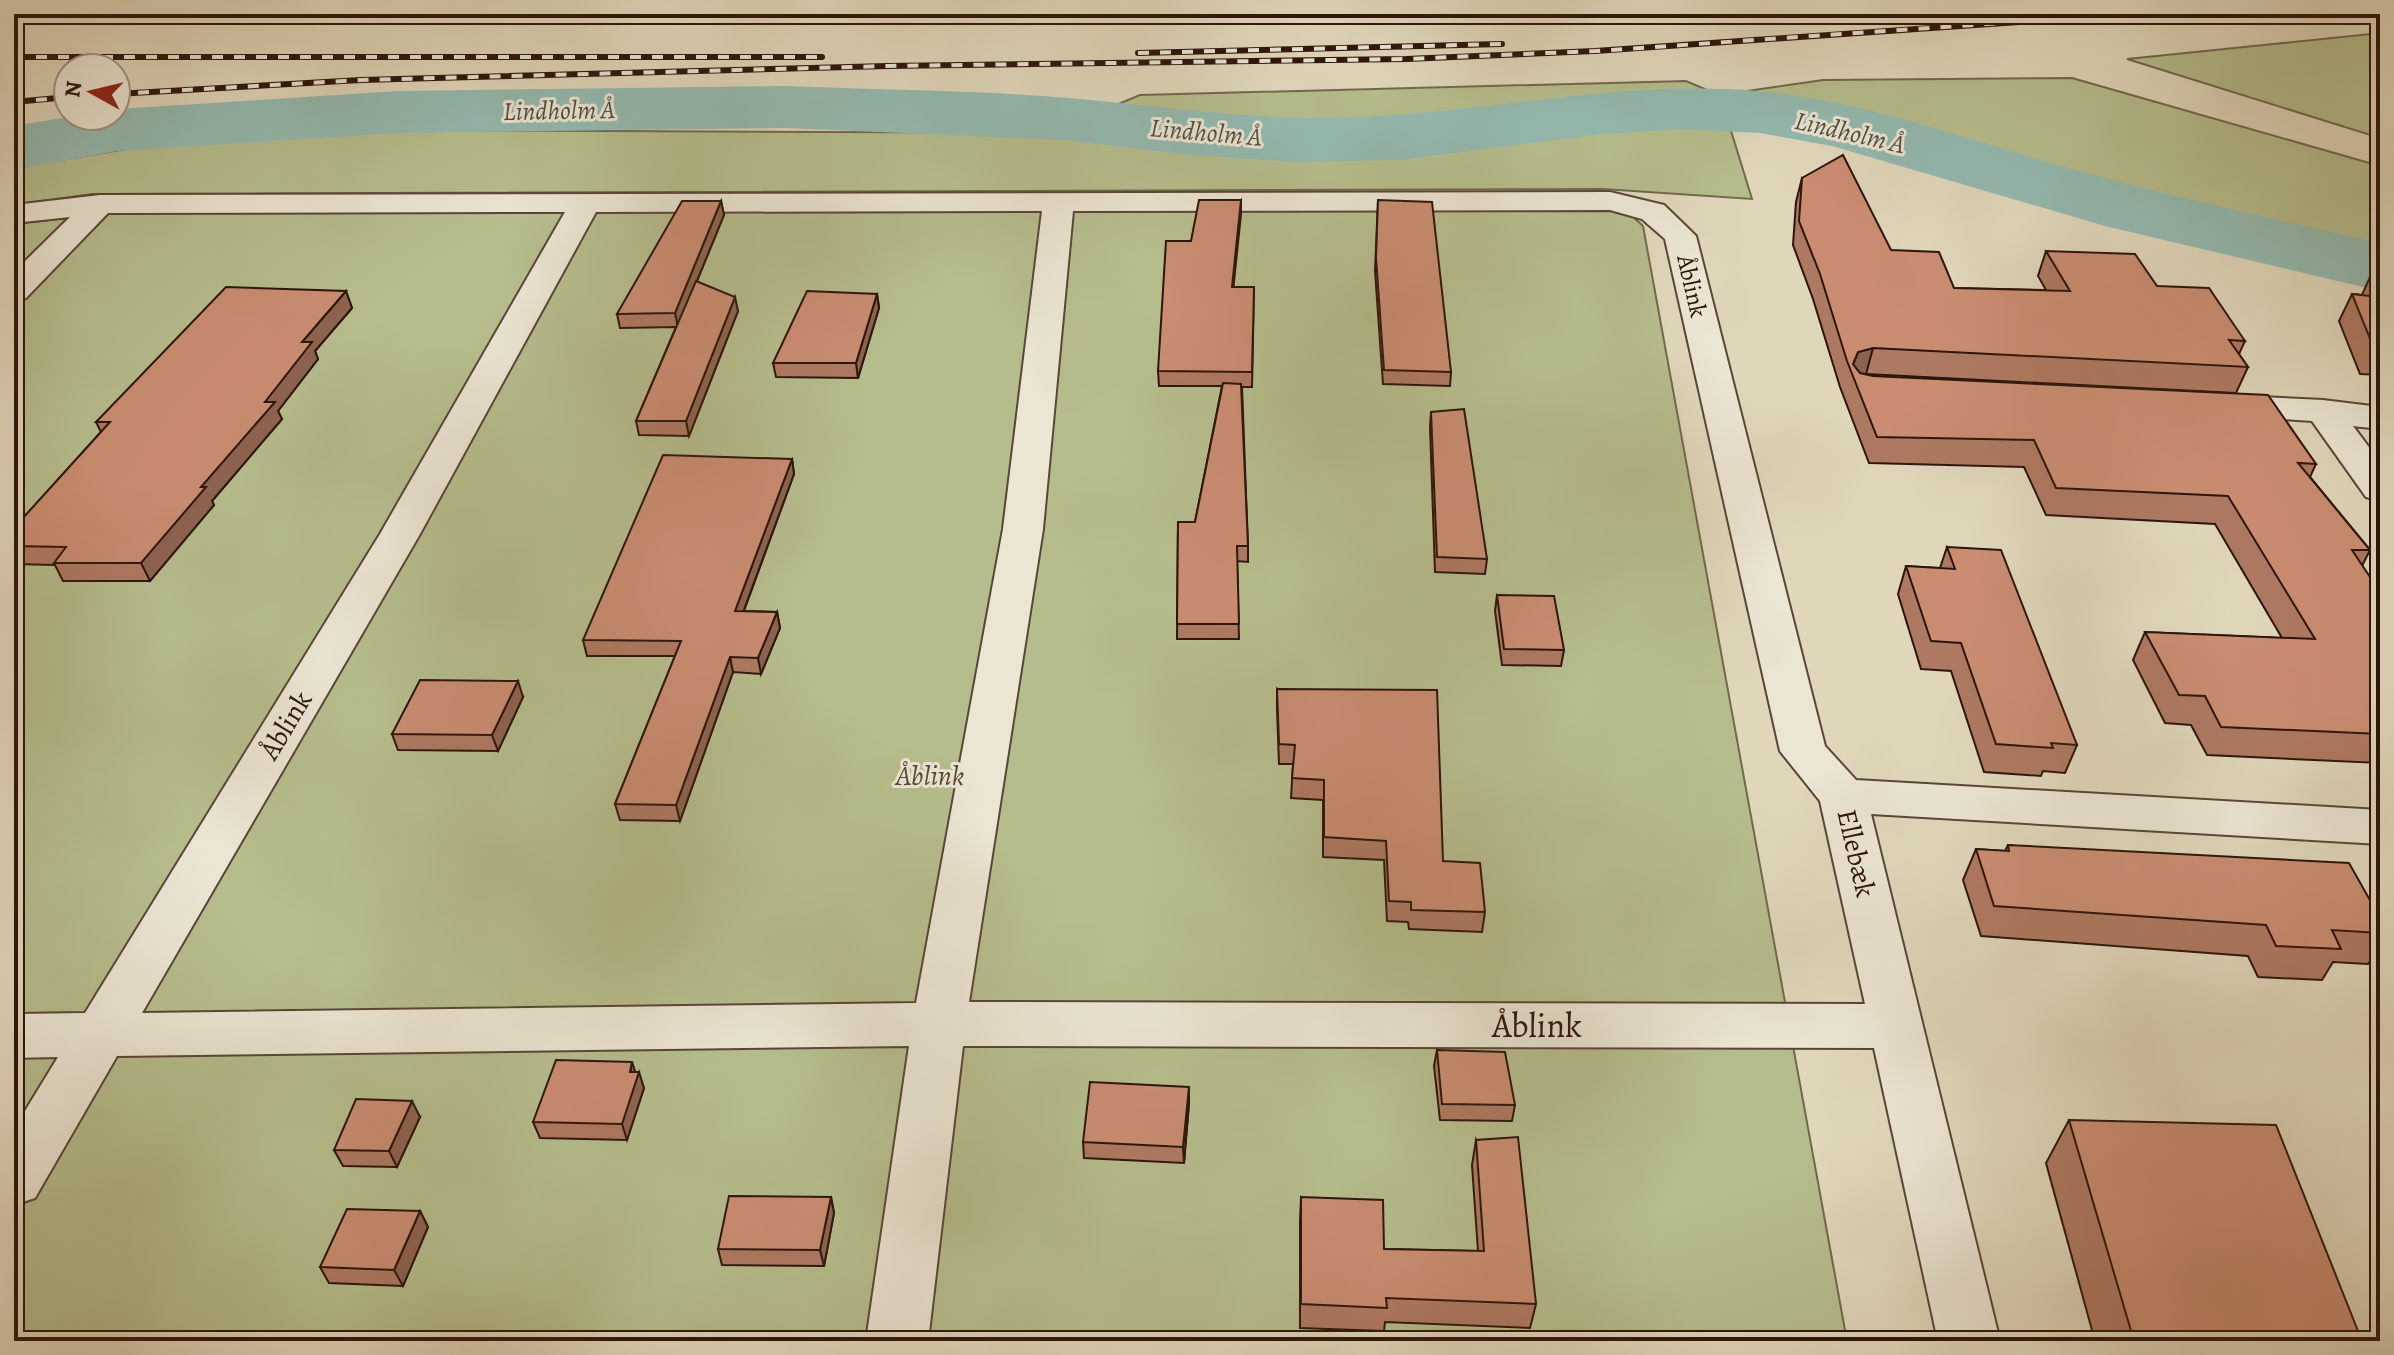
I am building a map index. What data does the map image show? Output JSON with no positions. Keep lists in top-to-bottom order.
{
  "streets": {
    "street": ["Åblink", "Ellebæk"]
  },
  "crossings": [
    ["Åblink", "Ellebæk"]
  ],
  "water": ["Lindholm Å"],
  "parks": ["Åblink"],
  "north": "left"
}
